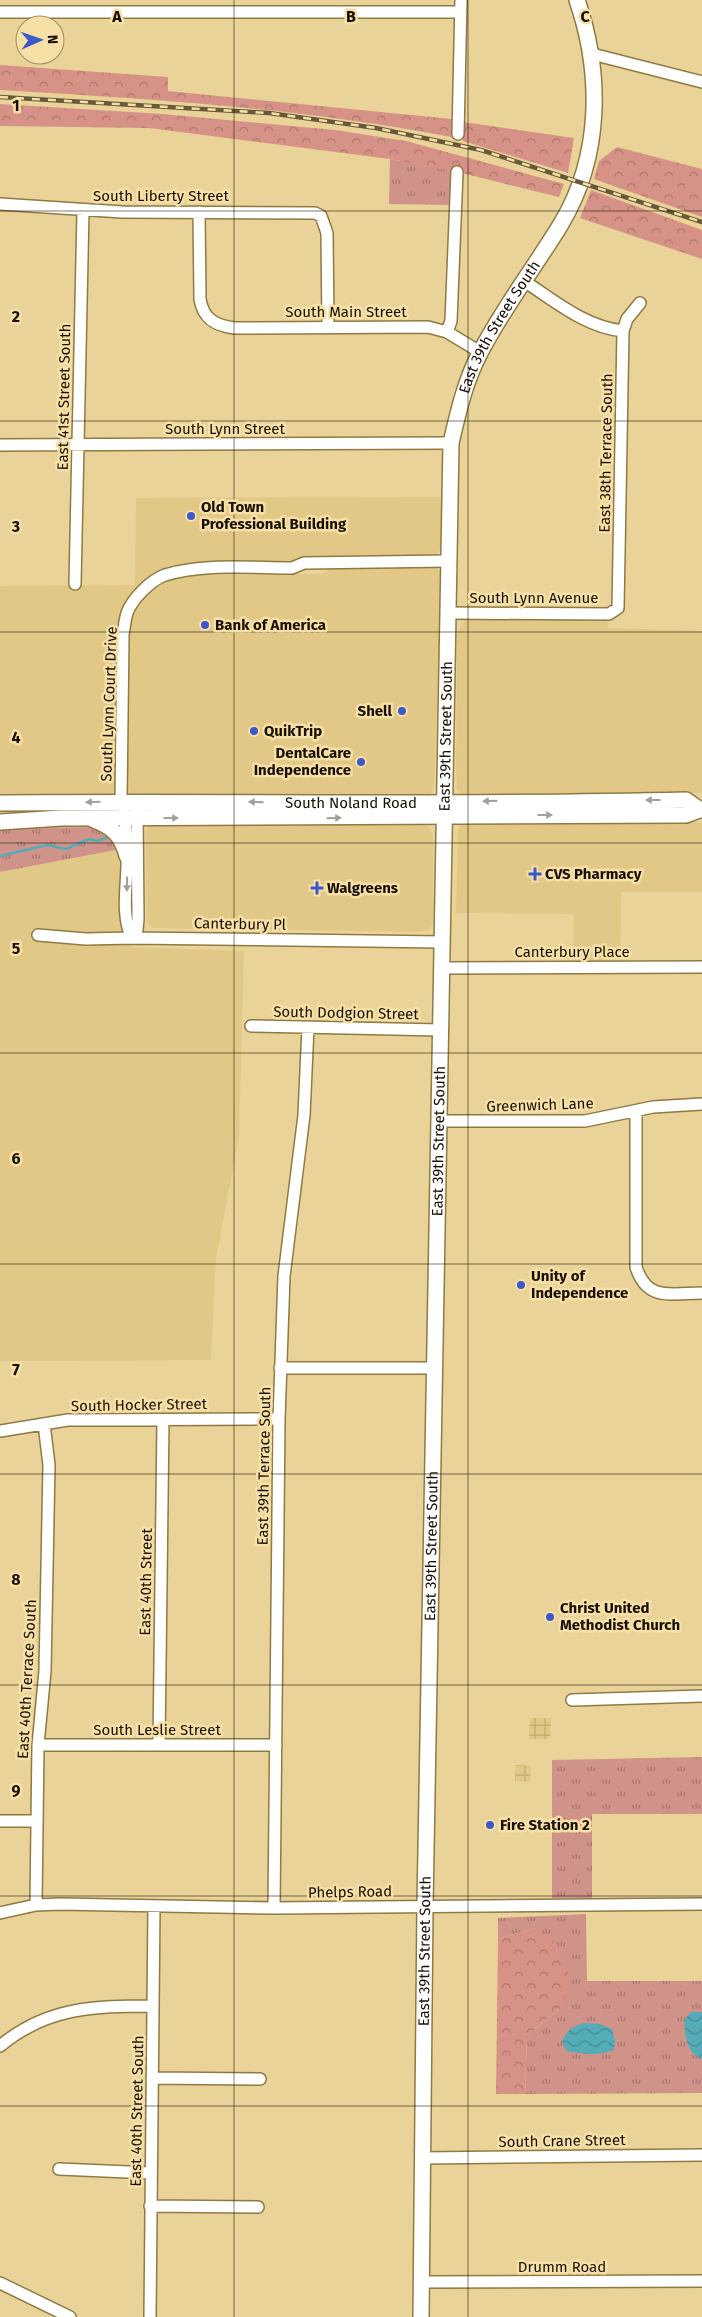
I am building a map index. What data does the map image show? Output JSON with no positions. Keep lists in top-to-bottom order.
{
  "streets": {
    "main road": ["East 39th Street South", "South Noland Road"],
    "street": [
      "South Liberty Street",
      "South Main Street",
      "East 41st Street South",
      "South Lynn Street",
      "East 38th Terrace South",
      "South Lynn Avenue",
      "South Lynn Court Drive",
      "Canterbury Pl",
      "Canterbury Place",
      "South Dodgion Street",
      "Greenwich Lane",
      "South Hocker Street",
      "East 39th Terrace South",
      "East 40th Street",
      "East 40th Terrace South",
      "South Leslie Street",
      "Phelps Road",
      "East 40th Street South",
      "South Crane Street",
      "Drumm Road"
    ]
  },
  "crossings": [
    ["South Liberty Street", "South Main Street"],
    ["South Liberty Street", "East 41st Street South"],
    ["South Main Street", "East 39th Street South"],
    ["East 39th Street South", "South Lynn Street"],
    ["East 39th Street South", "South Lynn Avenue"],
    ["East 39th Street South", "South Lynn Court Drive"],
    ["East 39th Street South", "South Noland Road"],
    ["East 39th Street South", "Canterbury Pl"],
    ["East 39th Street South", "Canterbury Place"],
    ["East 39th Street South", "South Dodgion Street"],
    ["East 39th Street South", "Greenwich Lane"],
    ["East 39th Street South", "Phelps Road"],
    ["East 39th Street South", "South Crane Street"],
    ["East 39th Street South", "Drumm Road"],
    ["East 41st Street South", "South Lynn Street"],
    ["East 38th Terrace South", "South Lynn Avenue"],
    ["South Lynn Court Drive", "South Noland Road"],
    ["South Lynn Court Drive", "Canterbury Pl"],
    ["South Dodgion Street", "East 39th Terrace South"],
    ["South Hocker Street", "East 39th Terrace South"],
    ["South Hocker Street", "East 40th Street"],
    ["South Hocker Street", "East 40th Terrace South"],
    ["East 39th Terrace South", "South Leslie Street"],
    ["East 39th Terrace South", "Phelps Road"],
    ["East 40th Street", "South Leslie Street"],
    ["East 40th Terrace South", "South Leslie Street"],
    ["East 40th Terrace South", "Phelps Road"],
    ["Phelps Road", "East 40th Street South"]
  ],
  "places": {
    "other": [
      "Old Town Professional Building",
      "Bank of America",
      "Shell",
      "QuikTrip",
      "DentalCare Independence",
      "Unity of Independence",
      "Christ United Methodist Church",
      "Fire Station 2"
    ],
    "health": ["CVS Pharmacy", "Walgreens"]
  },
  "north": "right",
  "grid": {
    "columns": ["A", "B", "C"],
    "rows": [
      "1",
      "2",
      "3",
      "4",
      "5",
      "6",
      "7",
      "8",
      "9"
    ]
  }
}
